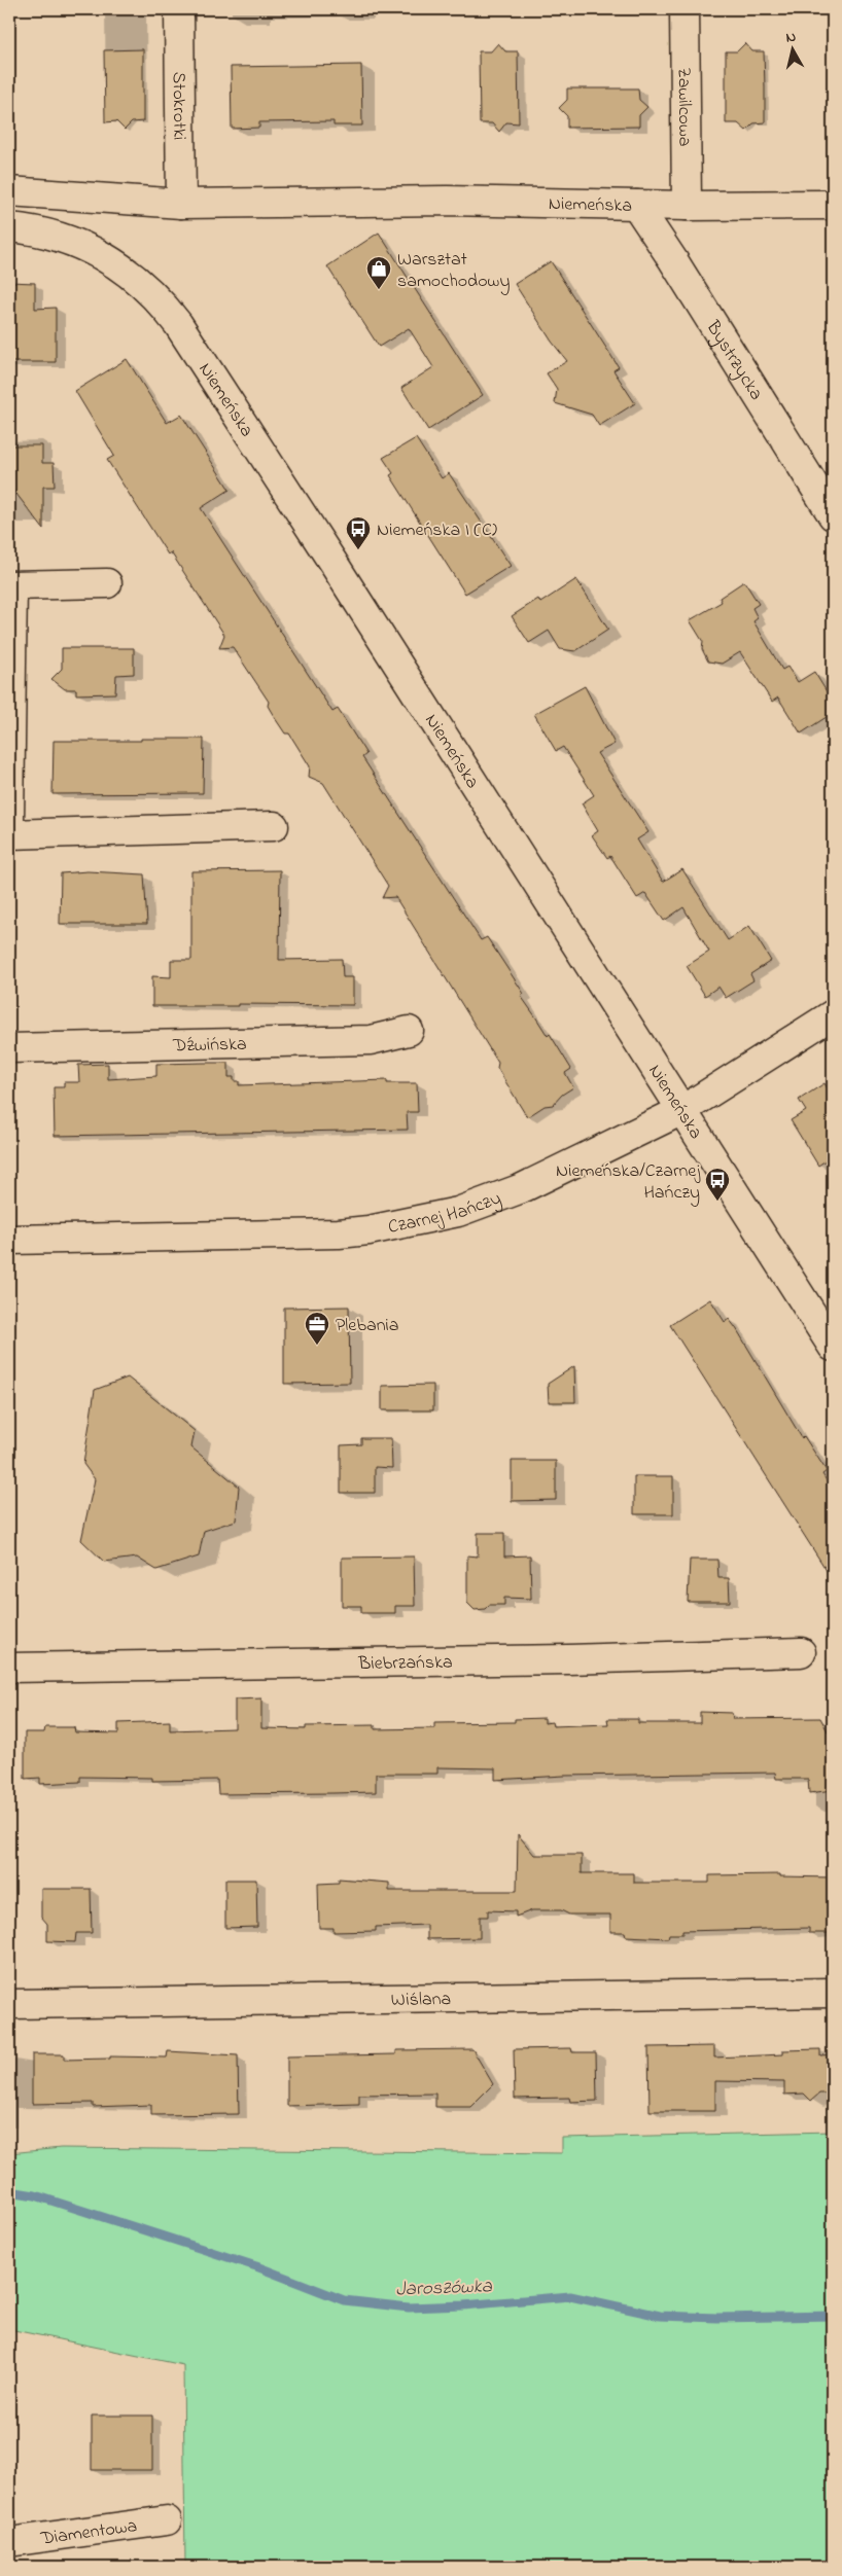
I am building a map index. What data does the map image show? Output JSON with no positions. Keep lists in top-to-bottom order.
{
  "streets": {
    "street": [
      "Stokrotki",
      "Zawilcowa",
      "Niemeńska",
      "Bystrzycka",
      "Dźwińska",
      "Czarnej Hańczy",
      "Biebrzańska",
      "Wiślana",
      "Diamentowa"
    ]
  },
  "crossings": [
    ["Stokrotki", "Niemeńska"],
    ["Zawilcowa", "Niemeńska"],
    ["Niemeńska", "Bystrzycka"],
    ["Niemeńska", "Czarnej Hańczy"]
  ],
  "water": ["Jaroszówka"],
  "places": {
    "shop": ["Warsztat samochodowy"],
    "bus stop": ["Niemeńska I (C)", "Niemeńska/Czarnej Hańczy"],
    "office": ["Plebania"]
  },
  "north": "top"
}
